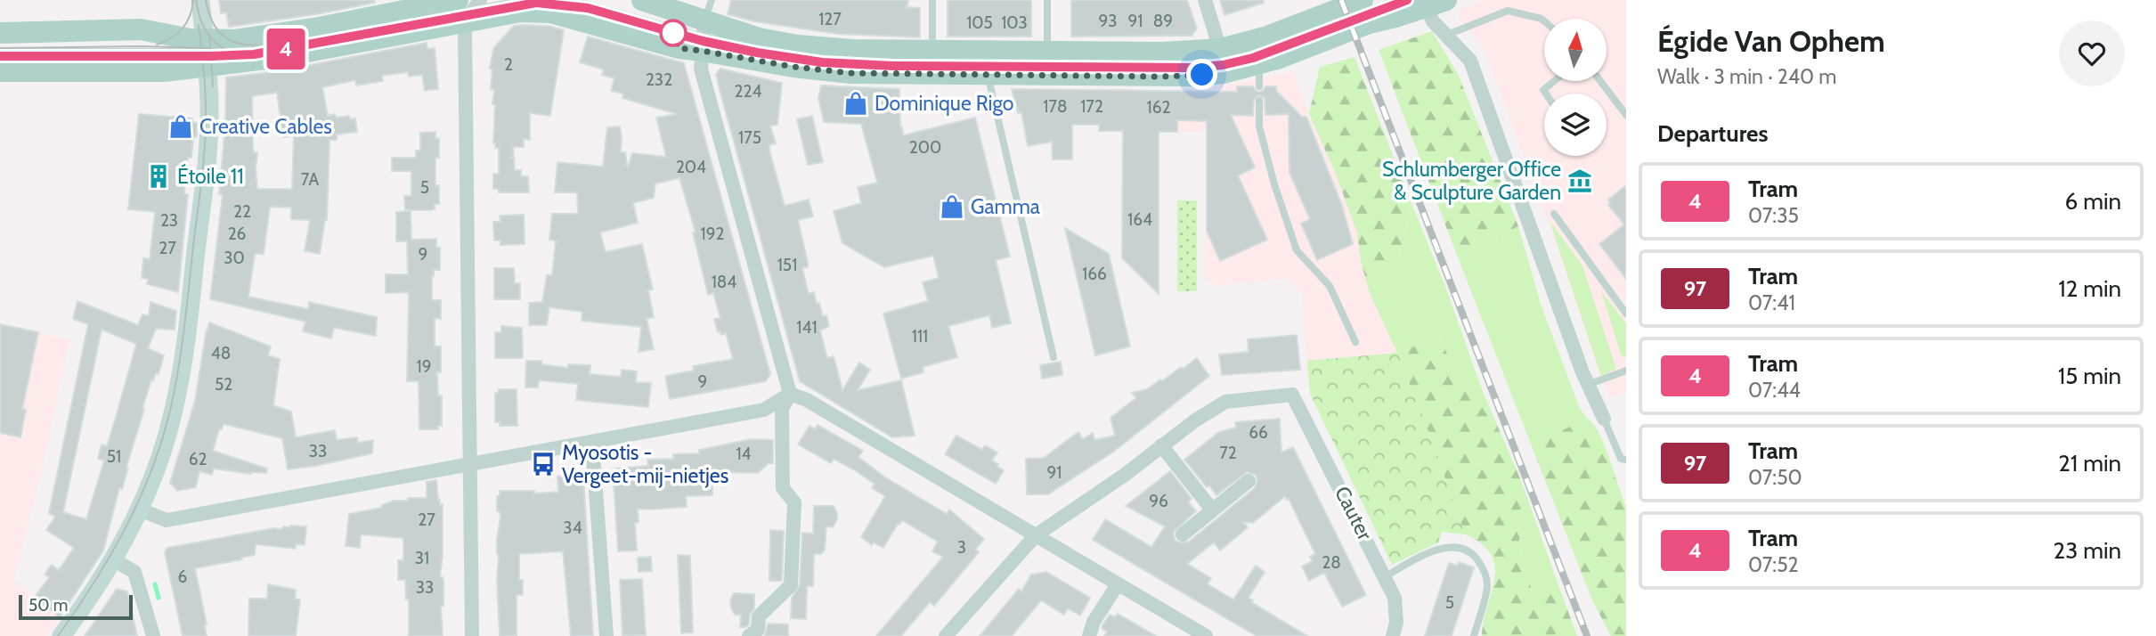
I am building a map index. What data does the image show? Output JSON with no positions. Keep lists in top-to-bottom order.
{
  "streets": {
    "street": ["Cauter"]
  },
  "places": {
    "shop": ["Dominique Rigo", "Creative Cables", "Gamma"],
    "building": ["Étoile 11"],
    "museum": ["Schlumberger Office & Sculpture Garden"],
    "bus stop": ["Myosotis - Vergeet-mij-nietjes"]
  },
  "lines": ["tram line 4"],
  "house_numbers": [
    "127",
    "93",
    "91",
    "89",
    "105",
    "103",
    "2",
    "232",
    "224",
    "178",
    "172",
    "162",
    "175",
    "200",
    "204",
    "7A",
    "5",
    "22",
    "164",
    "23",
    "26",
    "192",
    "27",
    "9",
    "30",
    "151",
    "166",
    "184",
    "141",
    "111",
    "48",
    "19",
    "9",
    "52",
    "66",
    "33",
    "72",
    "14",
    "51",
    "62",
    "91",
    "96",
    "27",
    "34",
    "3",
    "31",
    "28",
    "6",
    "33",
    "5"
  ],
  "scale_bar": "50 m",
  "north": "top",
  "page": {
    "on_map": "4",
    "heading": [
      ["Égide Van Ophem", "Walk · 3 min · 240 m"],
      "Departures"
    ],
    "list": [
      {
        "mark": "4",
        "name": "Tram",
        "note": "07:35",
        "value": "6 min"
      },
      {
        "mark": "97",
        "name": "Tram",
        "note": "07:41",
        "value": "12 min"
      },
      {
        "mark": "4",
        "name": "Tram",
        "note": "07:44",
        "value": "15 min"
      },
      {
        "mark": "97",
        "name": "Tram",
        "note": "07:50",
        "value": "21 min"
      },
      {
        "mark": "4",
        "name": "Tram",
        "note": "07:52",
        "value": "23 min"
      }
    ],
    "scale": "50 m"
  }
}
